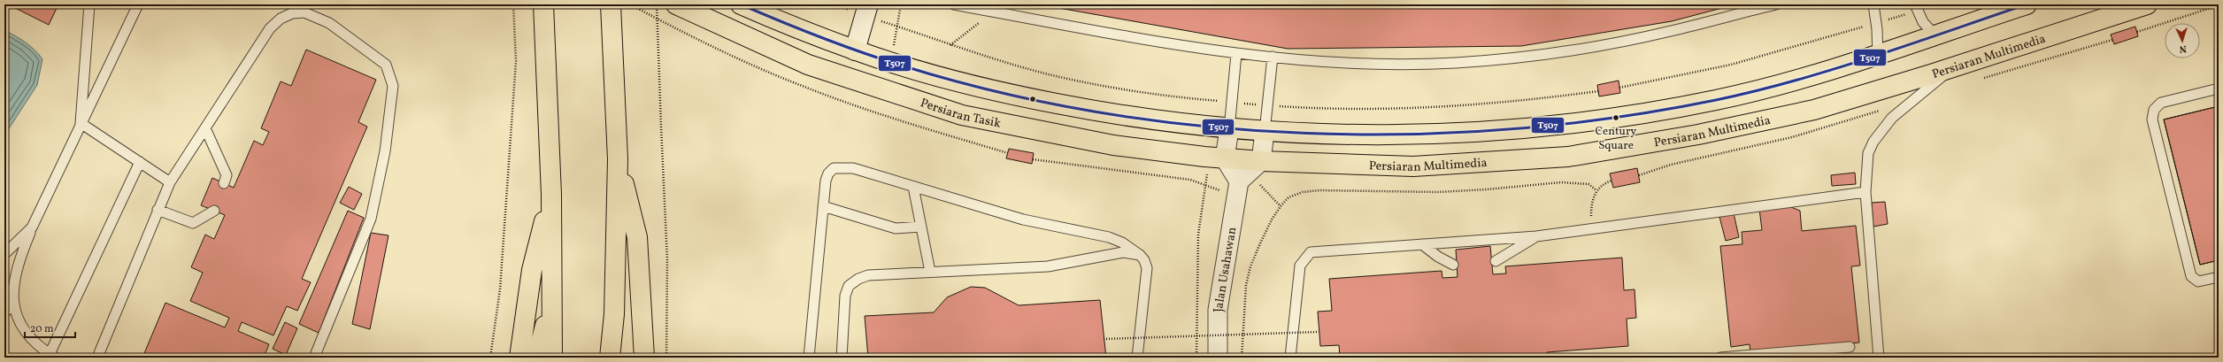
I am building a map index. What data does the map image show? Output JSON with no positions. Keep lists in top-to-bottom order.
{
  "streets": {
    "main road": ["Persiaran Multimedia", "Persiaran Tasik"],
    "street": ["Jalan Usahawan"]
  },
  "crossings": [
    ["Persiaran Multimedia", "Persiaran Tasik"],
    ["Persiaran Multimedia", "Jalan Usahawan"],
    ["Persiaran Tasik", "Jalan Usahawan"]
  ],
  "places": ["Century Square"],
  "lines": ["transit line T507"],
  "scale_bar": "20 m",
  "north": "bottom"
}
